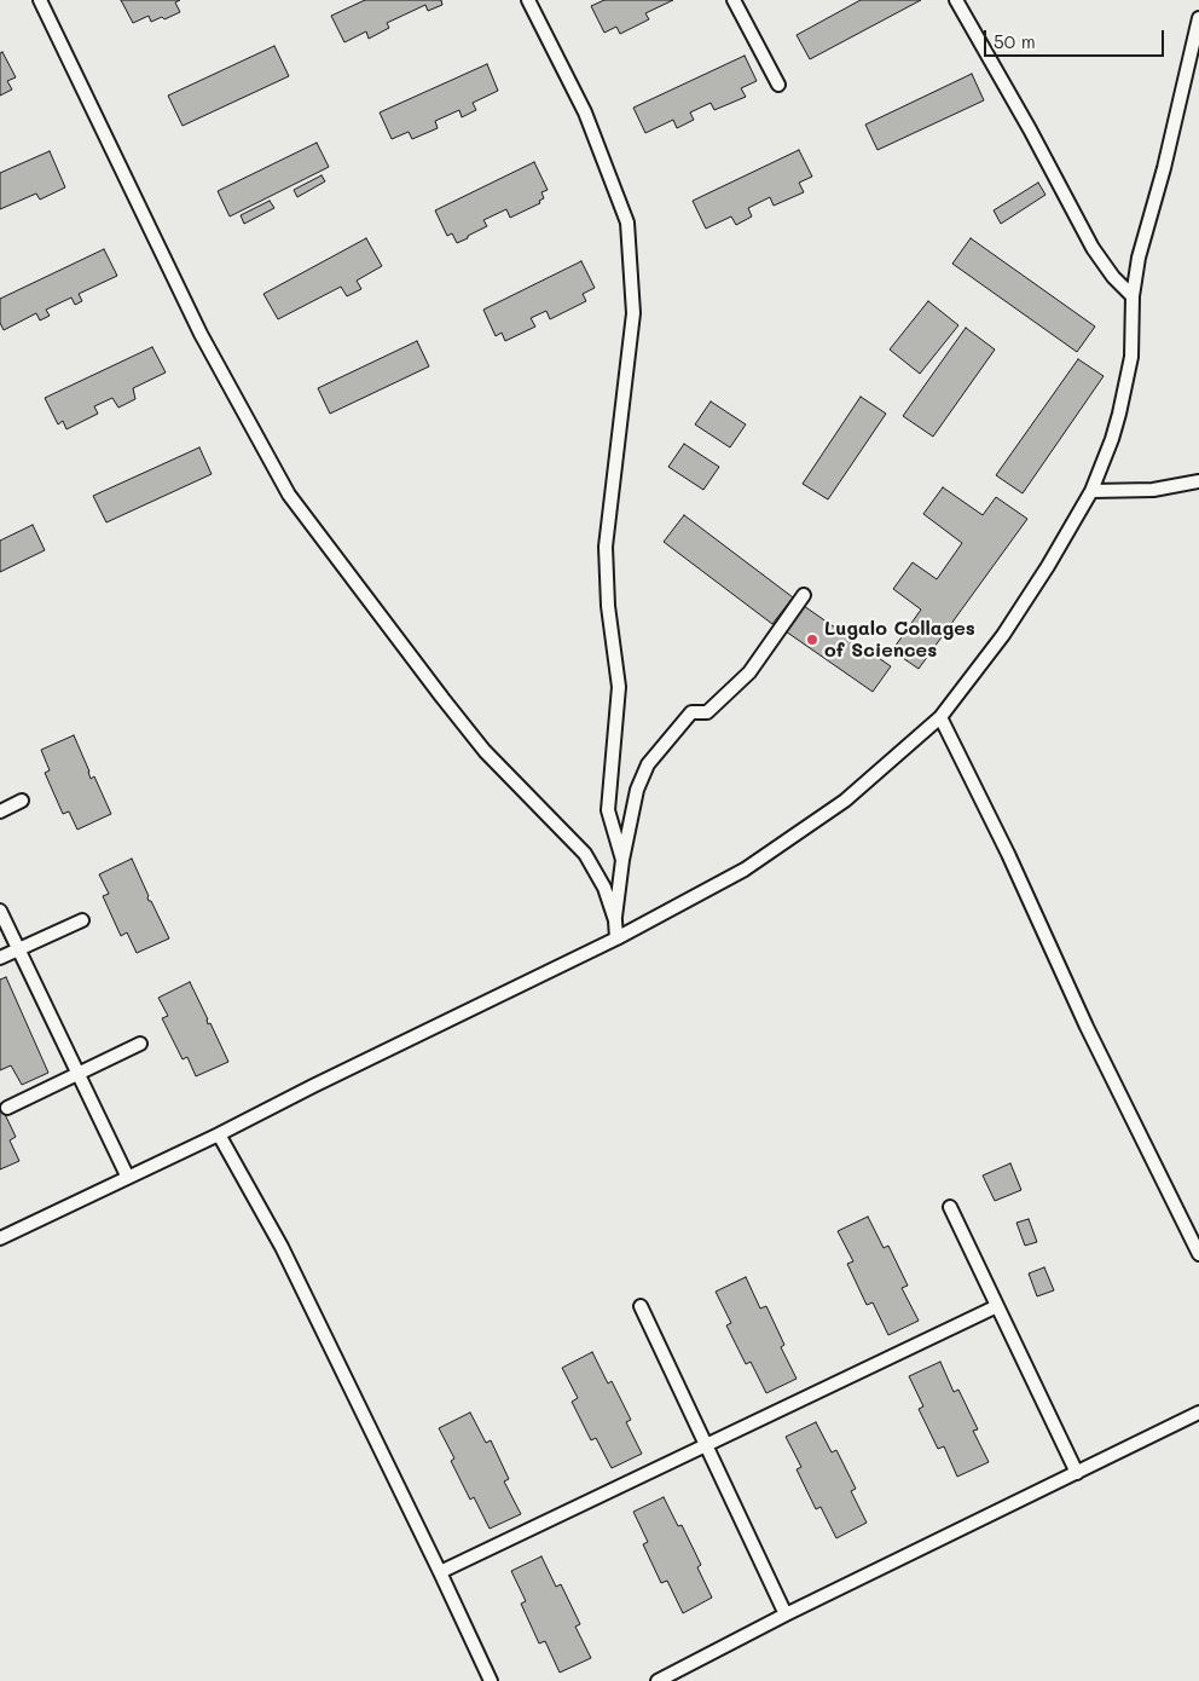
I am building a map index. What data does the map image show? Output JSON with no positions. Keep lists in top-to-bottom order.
{
  "places": ["Lugalo Collages of Sciences"],
  "scale_bar": "50 m"
}
